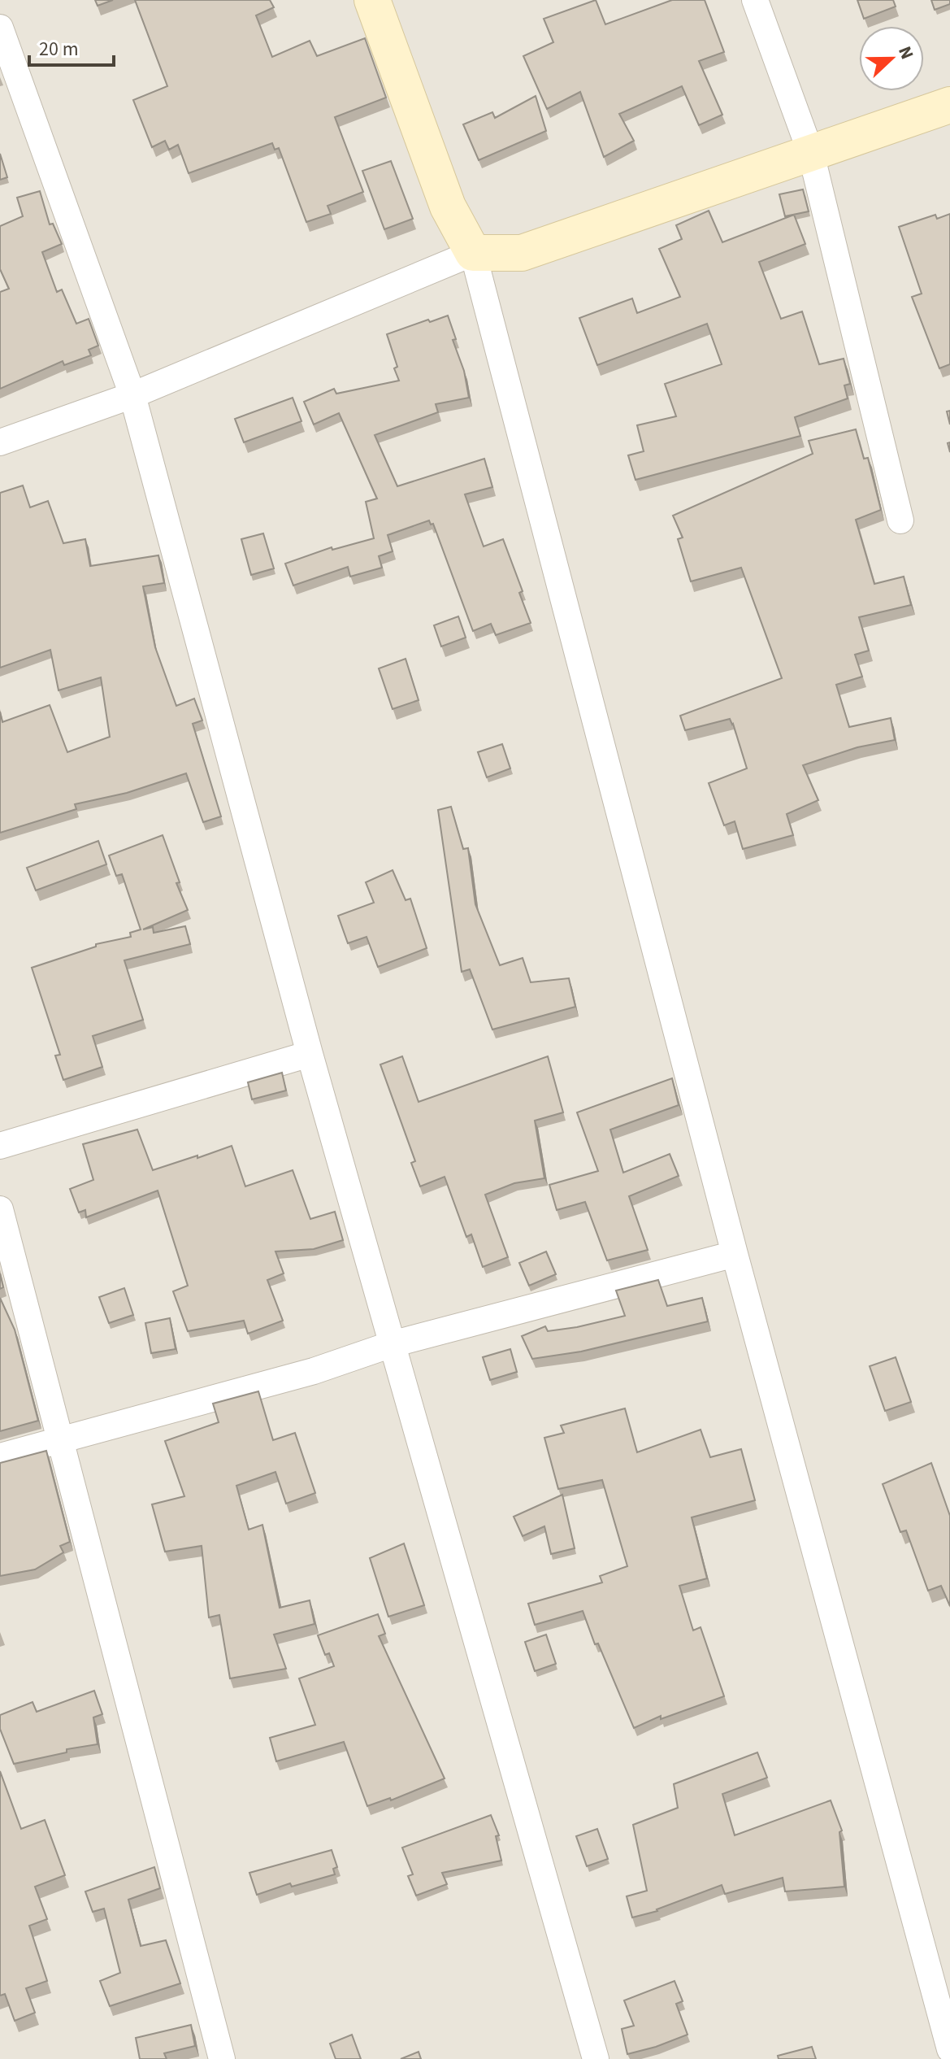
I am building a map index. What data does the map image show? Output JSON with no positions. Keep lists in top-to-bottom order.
{
  "scale_bar": "20 m",
  "north": "right"
}
